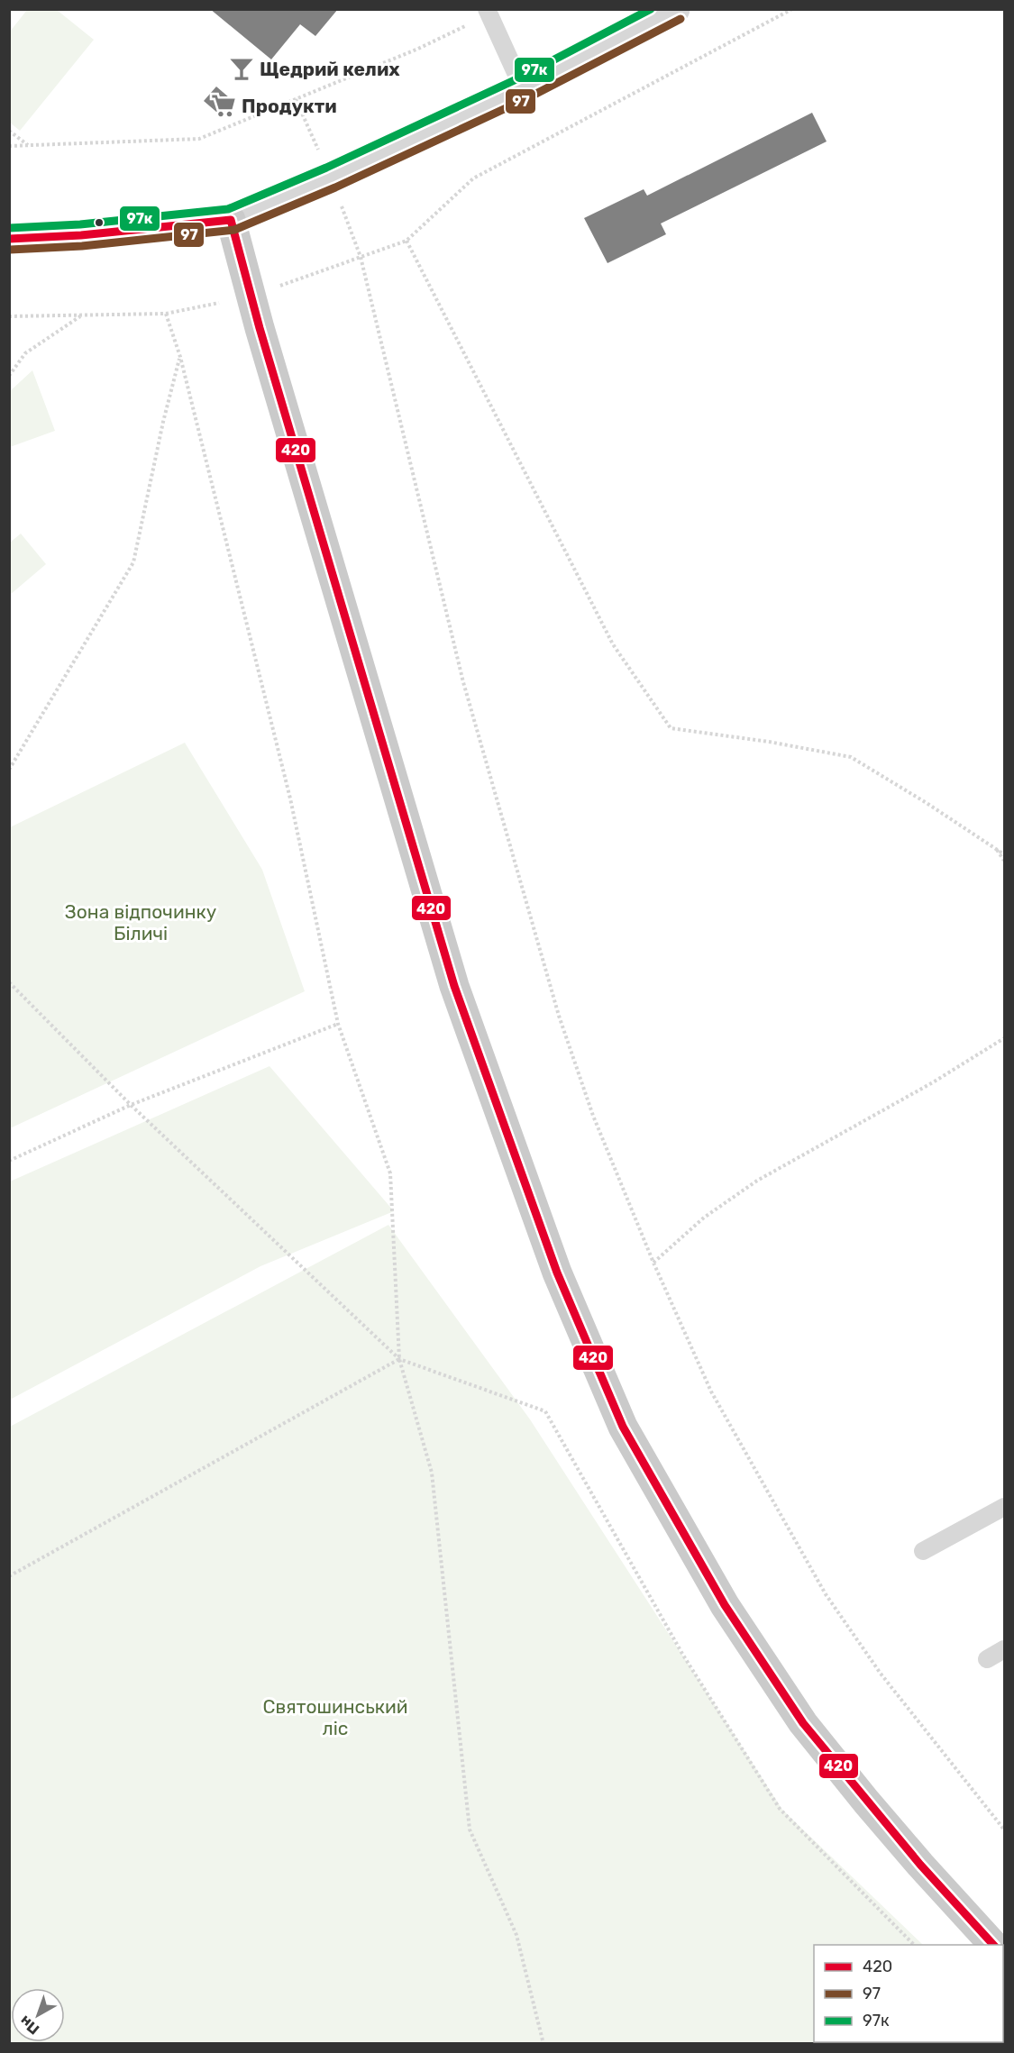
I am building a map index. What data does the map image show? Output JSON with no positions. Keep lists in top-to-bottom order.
{
  "parks": ["Зона відпочинку Біличі", "Святошинський ліс"],
  "places": {
    "bar": ["Щедрий келих"],
    "supermarket": ["Продукти"]
  },
  "lines": ["transit line 97к", "transit line 97", "transit line 420"],
  "legend": ["420", "97", "97к"],
  "north": "bottom left"
}
